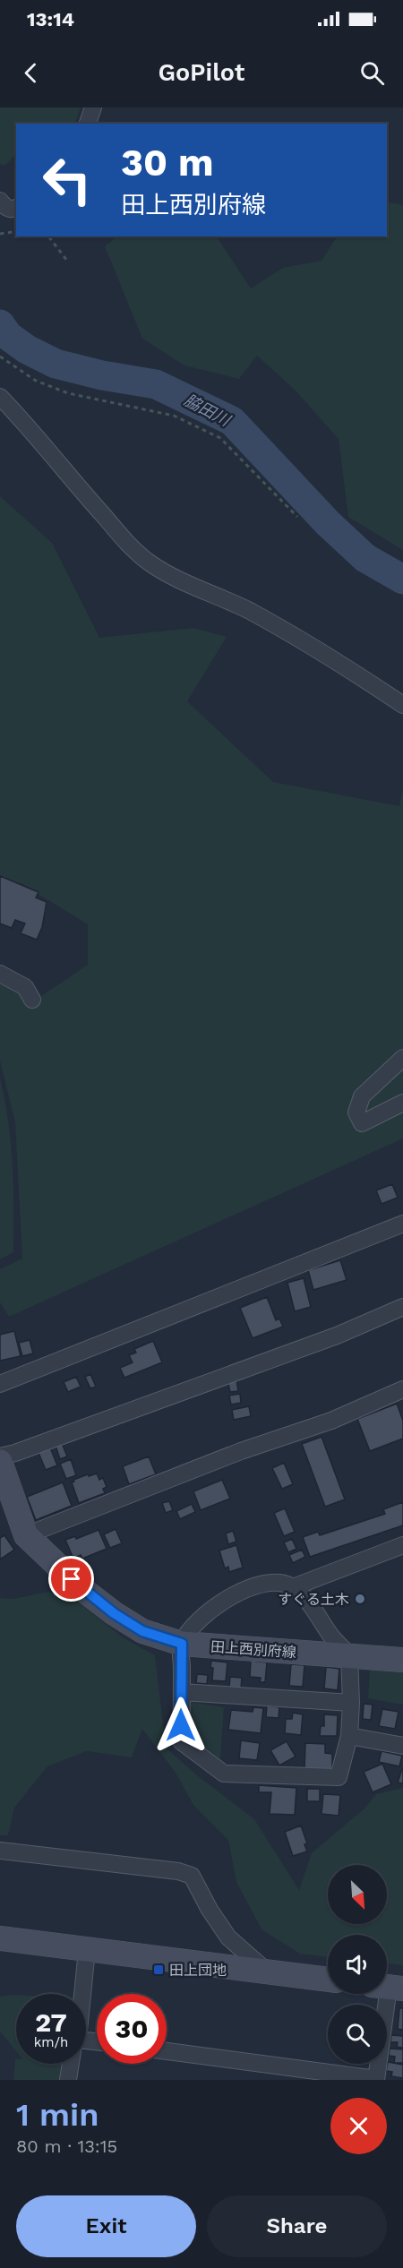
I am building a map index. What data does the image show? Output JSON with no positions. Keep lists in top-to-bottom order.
{
  "streets": {
    "street": ["田上西別府線"]
  },
  "water": ["脇田川"],
  "places": {
    "other": ["すぐる土木"],
    "transit": ["田上団地"]
  },
  "north": "bottom right",
  "page": {
    "status": "13:14",
    "header": "GoPilot",
    "turn": ["30 m", "田上西別府線"],
    "speed": "27 km/h",
    "limit": "30",
    "heading": ["1 min", "80 m · 13:15"],
    "buttons": ["Exit", "Share"]
  }
}
